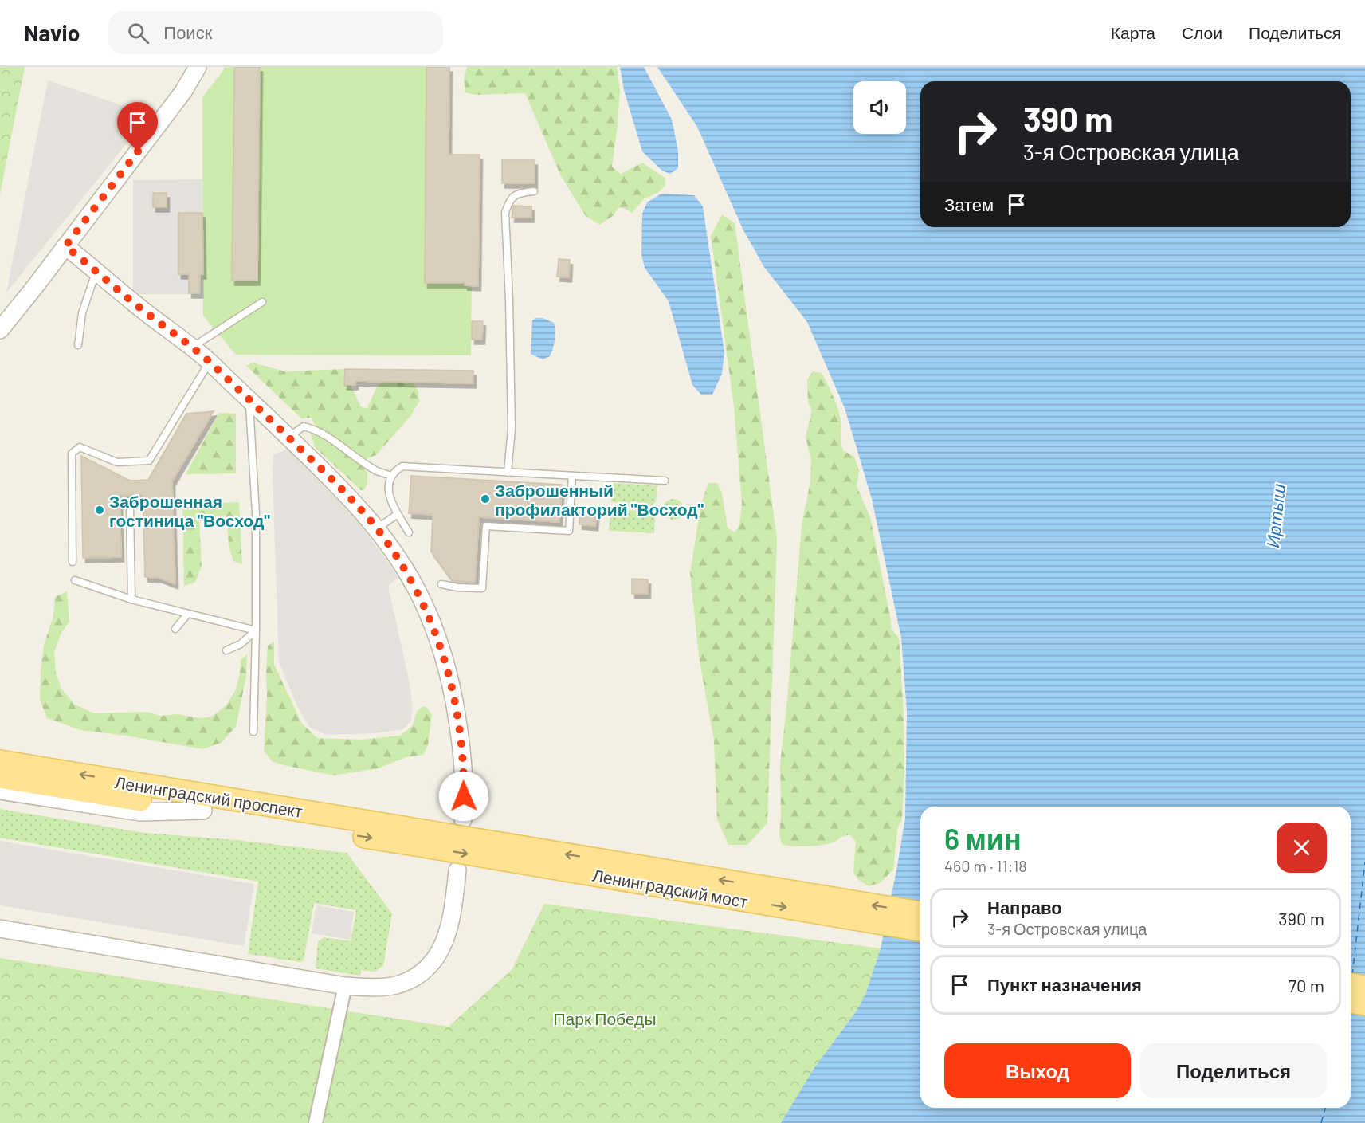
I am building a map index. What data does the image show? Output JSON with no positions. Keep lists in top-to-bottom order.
{
  "streets": {
    "main road": ["Ленинградский проспект", "Ленинградский мост"]
  },
  "crossings": [
    ["Ленинградский проспект", "Ленинградский мост"]
  ],
  "water": ["Иртыш"],
  "parks": ["Парк Победы"],
  "places": ["Заброшенный профилакторий \"Восход\"", "Заброшенная гостиница \"Восход\""],
  "page": {
    "header": "Navio",
    "search": "Поиск",
    "nav": ["Карта", "Слои", "Поделиться"],
    "turn": ["390 m", "3-я Островская улица"],
    "then": "Затем",
    "heading": ["6 мин", "460 m · 11:18"],
    "list": [
      {
        "name": "Направо",
        "note": "3-я Островская улица",
        "value": "390 m"
      },
      {
        "name": "Пункт назначения",
        "value": "70 m"
      }
    ],
    "buttons": ["Выход", "Поделиться"]
  }
}
